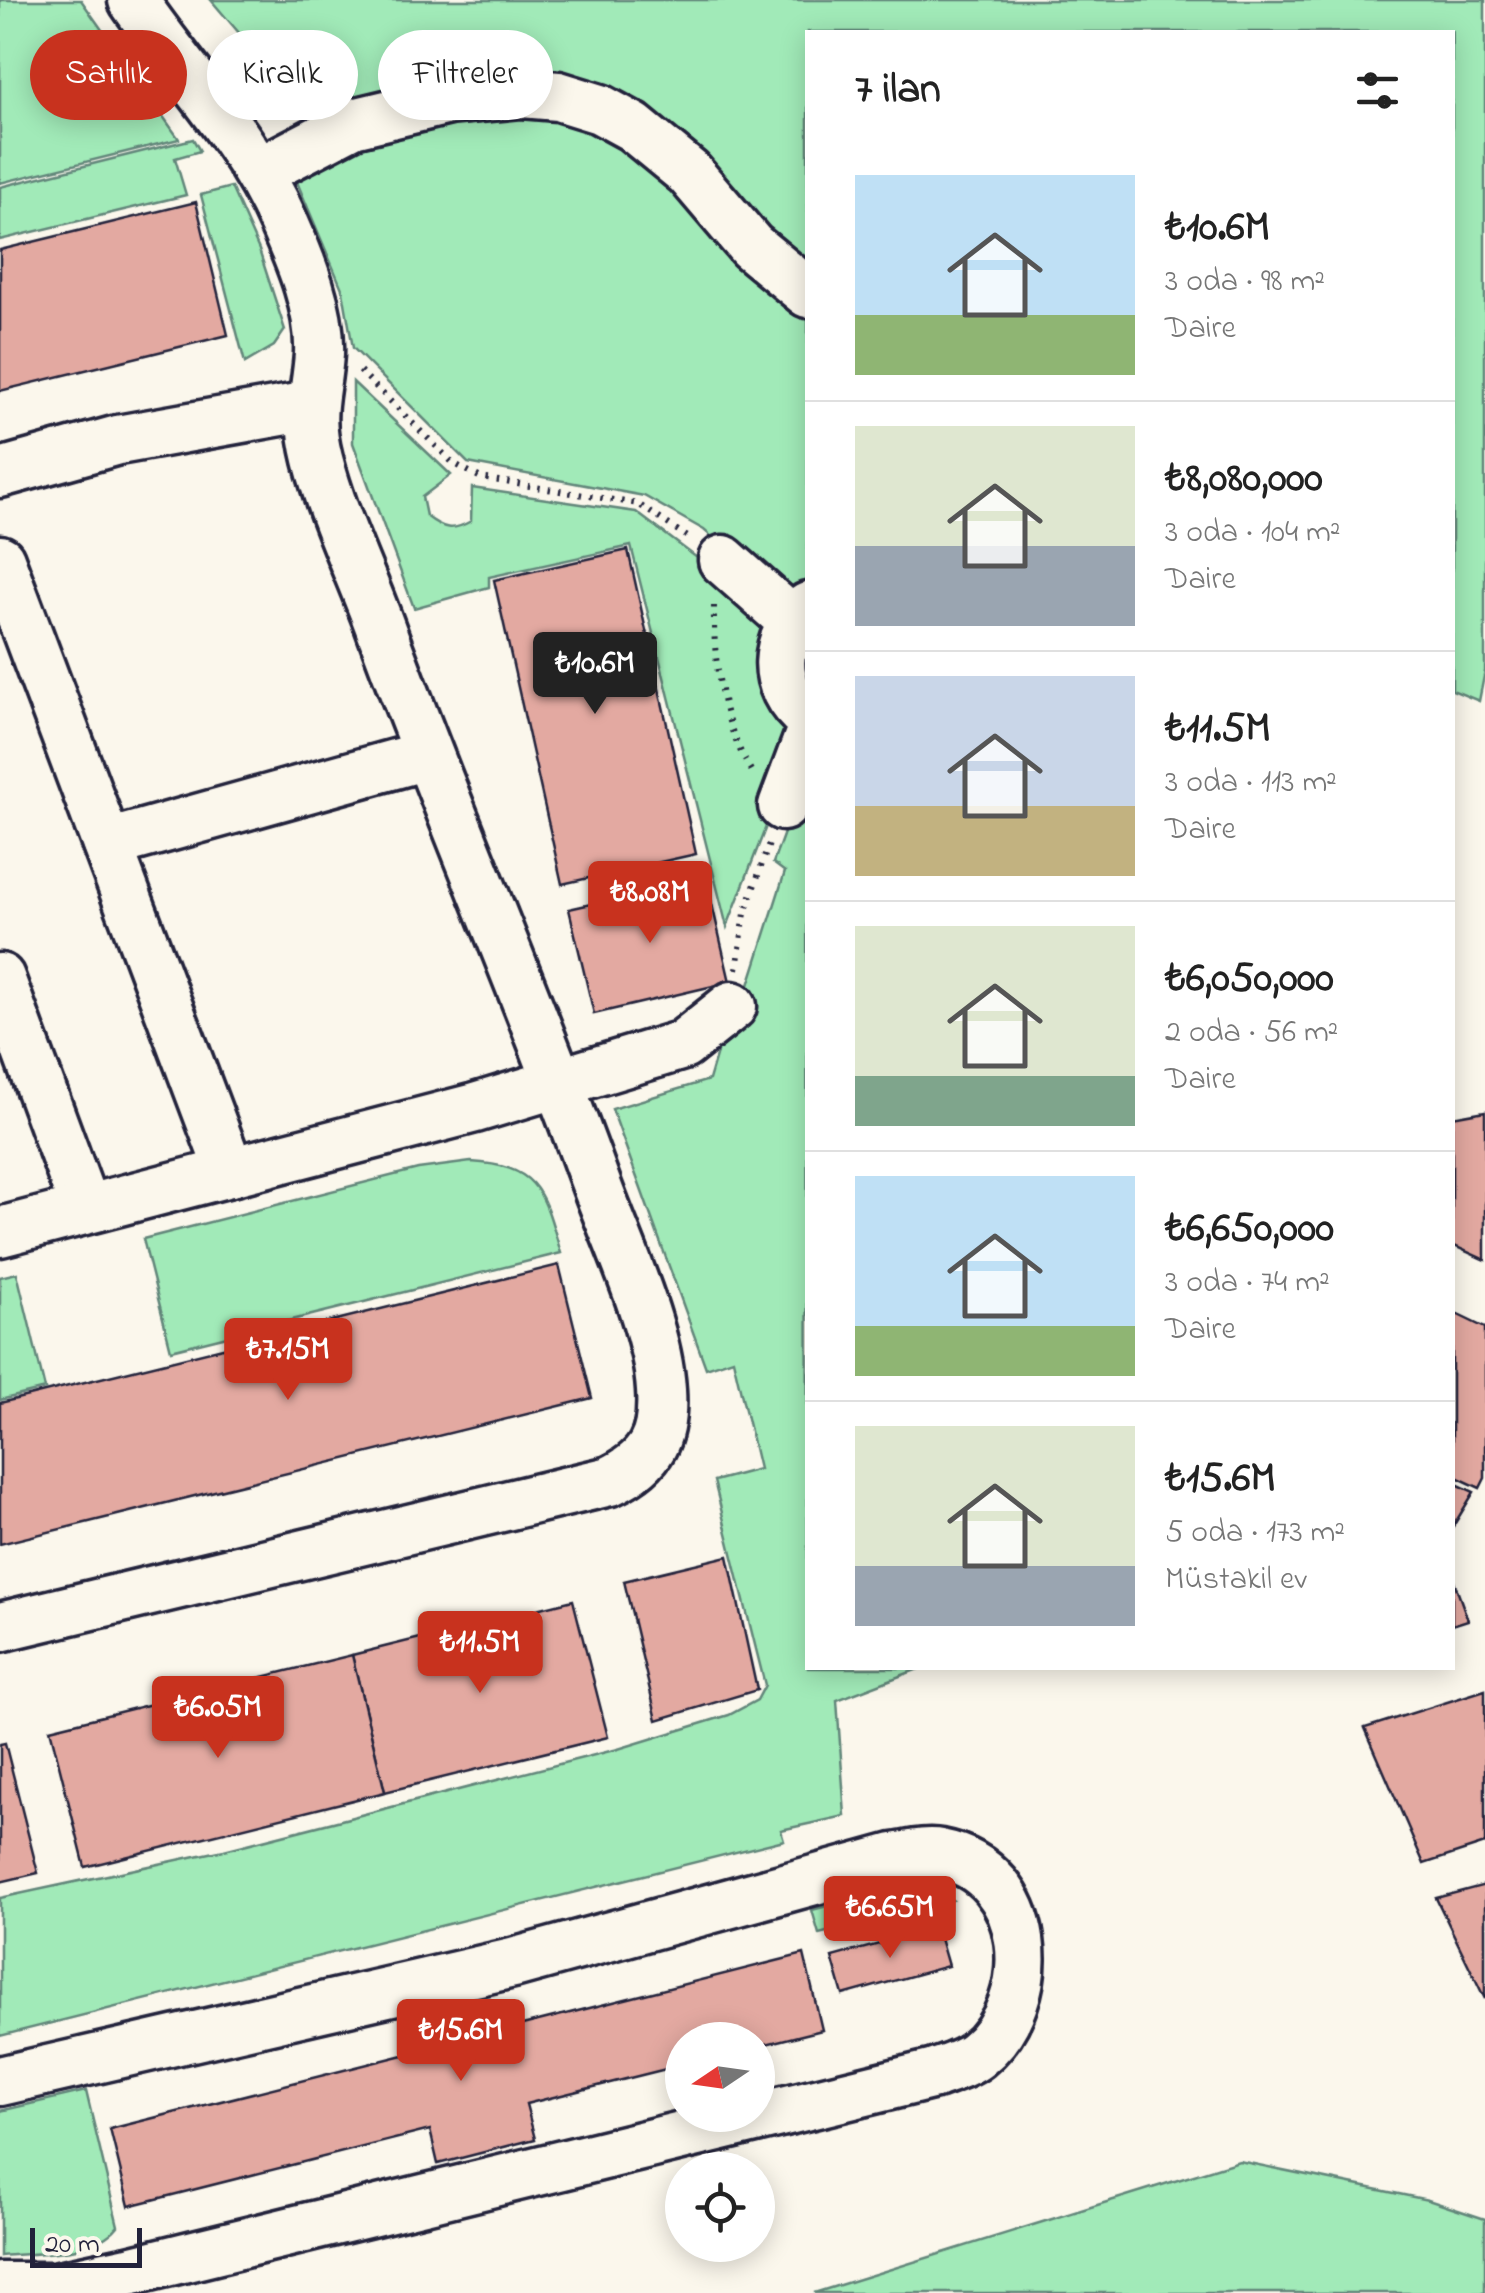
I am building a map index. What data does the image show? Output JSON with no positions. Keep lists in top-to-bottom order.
{
  "scale_bar": "20 m",
  "north": "left",
  "page": {
    "chip": ["Satılık", "Kiralık", "Filtreler"],
    "heading": "7 ilan",
    "list": [
      {
        "name": "₺10.6M",
        "note": "3 oda · 98 m² · Daire"
      },
      {
        "name": "₺8,080,000",
        "note": "3 oda · 104 m² · Daire"
      },
      {
        "name": "₺11.5M",
        "note": "3 oda · 113 m² · Daire"
      },
      {
        "name": "₺6,050,000",
        "note": "2 oda · 56 m² · Daire"
      },
      {
        "name": "₺6,650,000",
        "note": "3 oda · 74 m² · Daire"
      },
      {
        "name": "₺15.6M",
        "note": "5 oda · 173 m² · Müstakil ev"
      }
    ],
    "price": [
      "₺10.6M",
      "₺8.08M",
      "₺7.15M",
      "₺11.5M",
      "₺6.05M",
      "₺6.65M",
      "₺15.6M"
    ],
    "scale": "20 m"
  }
}
